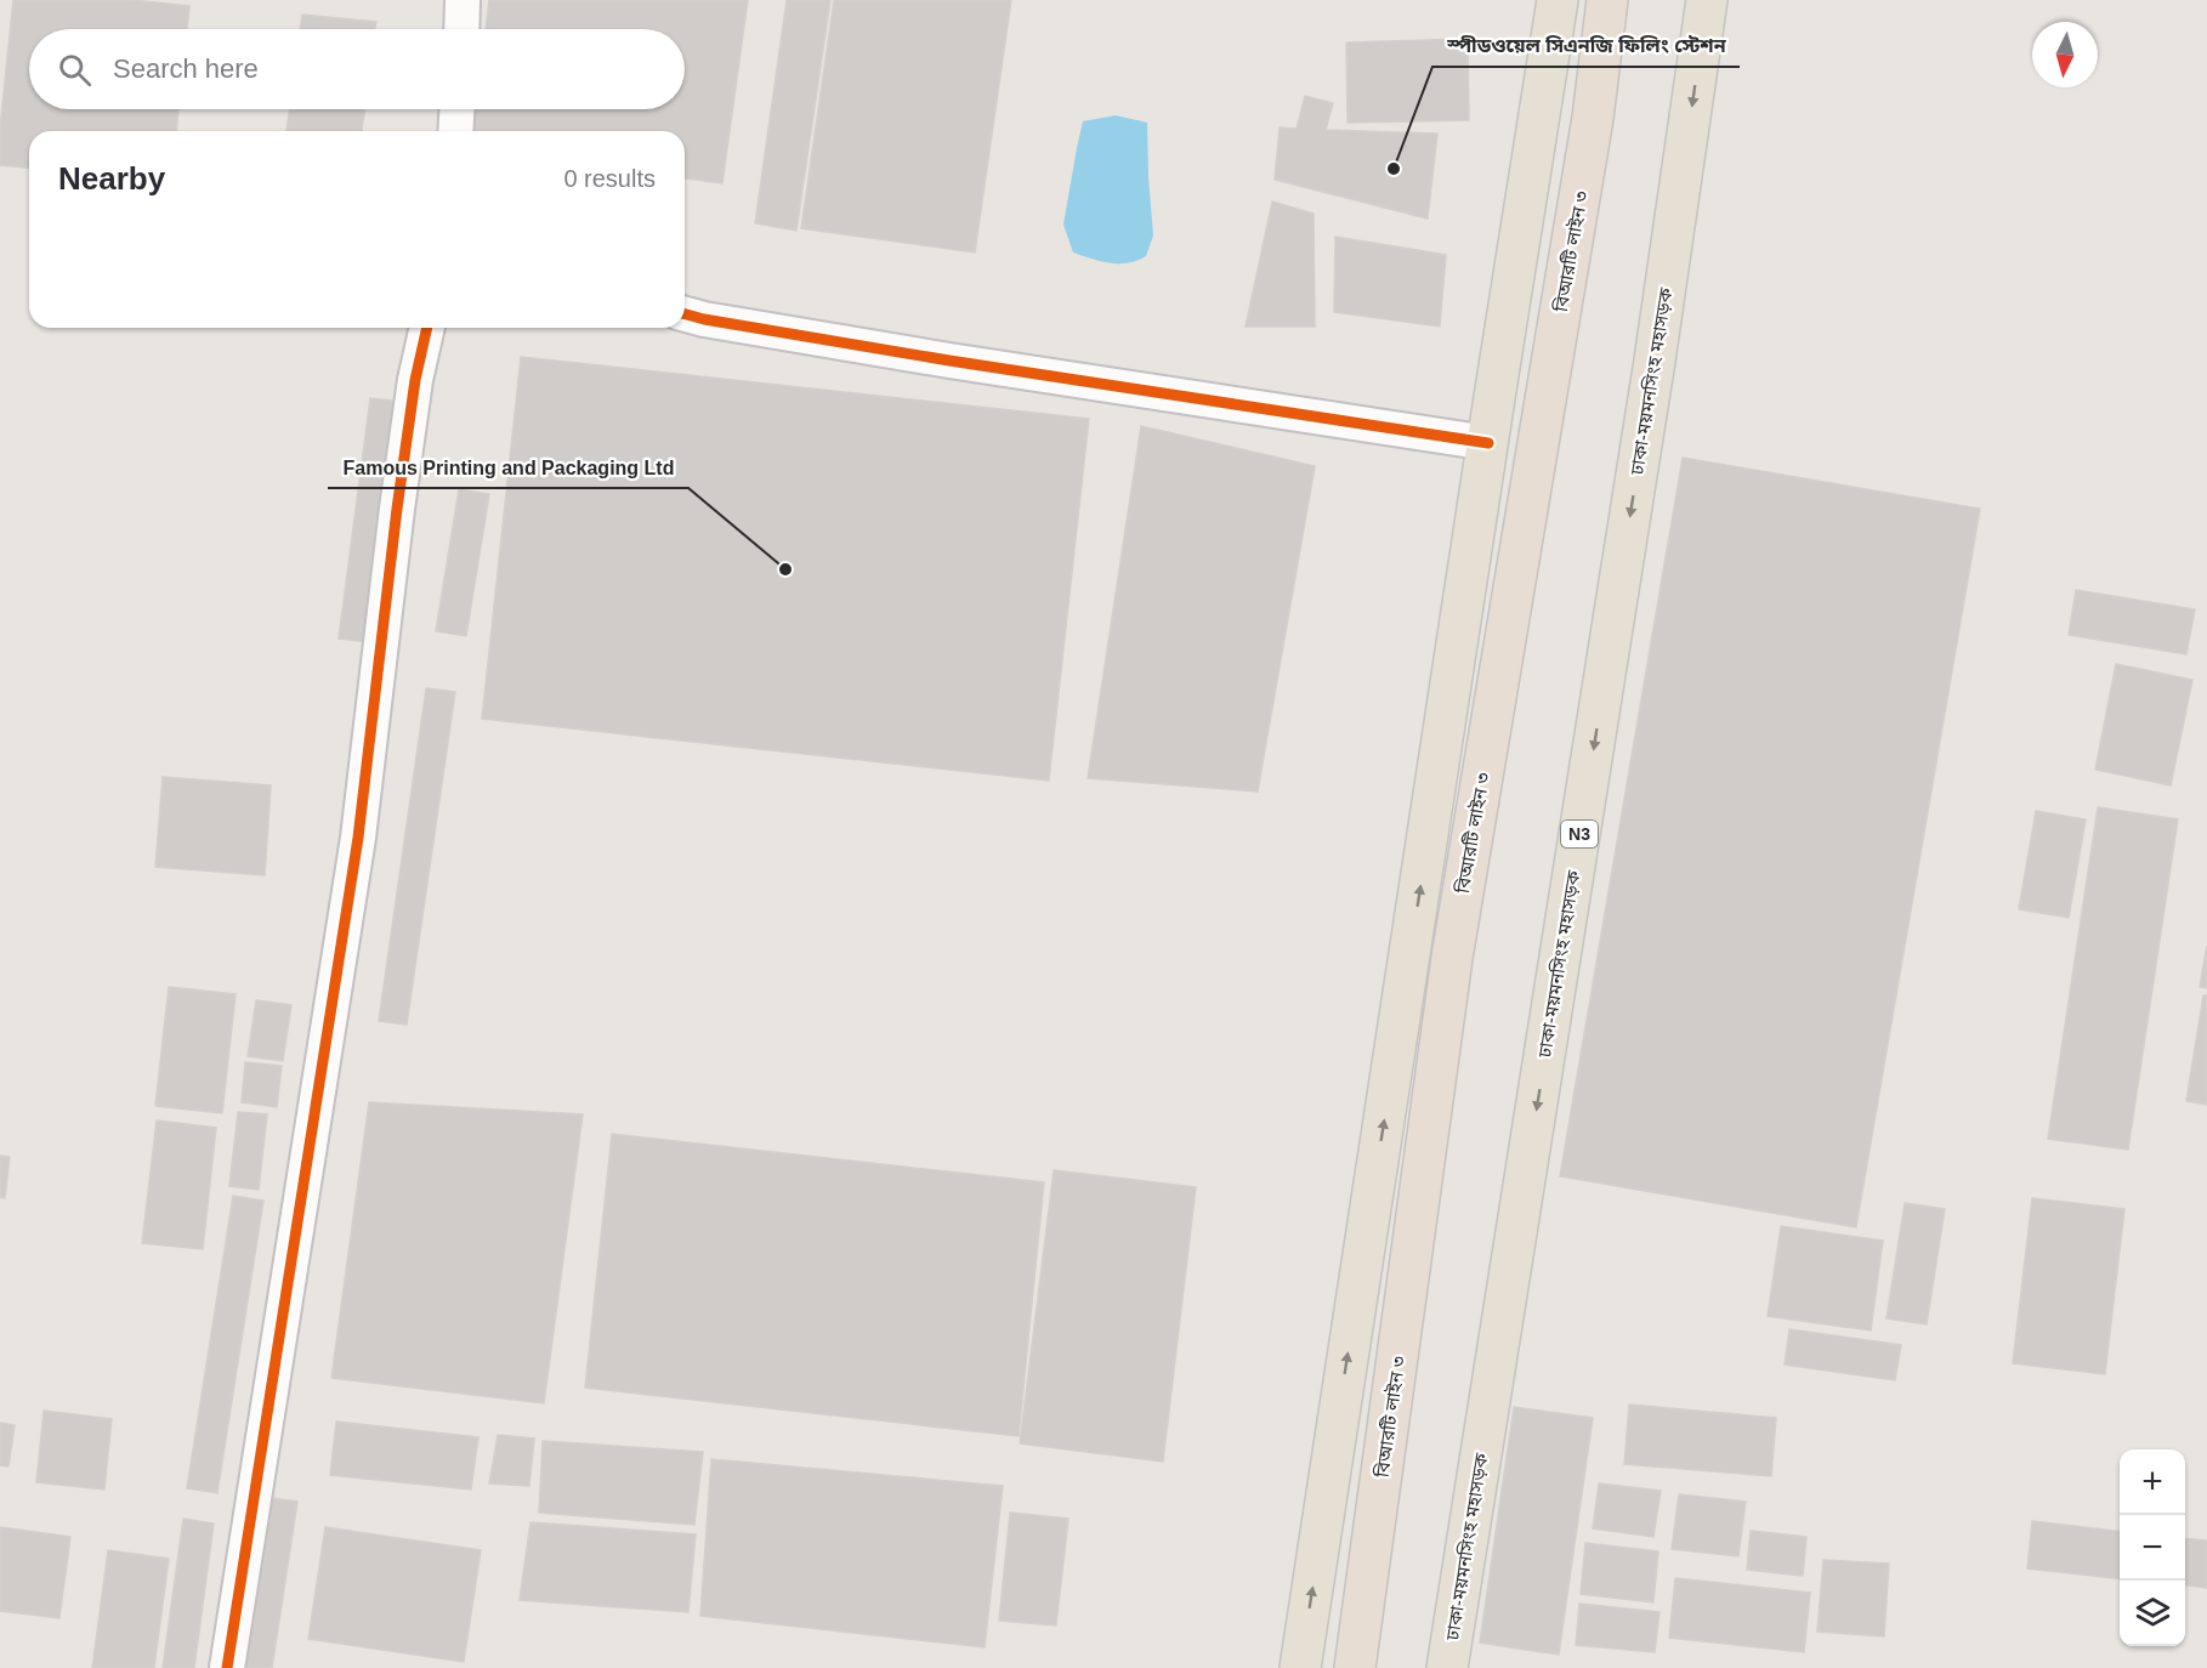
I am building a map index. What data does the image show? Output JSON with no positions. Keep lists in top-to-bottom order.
{
  "streets": {
    "highway": ["বিআরটি লাইন ৩", "ঢাকা-ময়মনসিংহ মহাসড়ক", "N3"]
  },
  "places": ["স্পীডওয়েল সিএনজি ফিলিং স্টেশন", "Famous Printing and Packaging Ltd"],
  "north": "bottom",
  "page": {
    "search": "Search here",
    "heading": ["Nearby", "0 results"],
    "map_buttons": ["+", "−"]
  }
}
